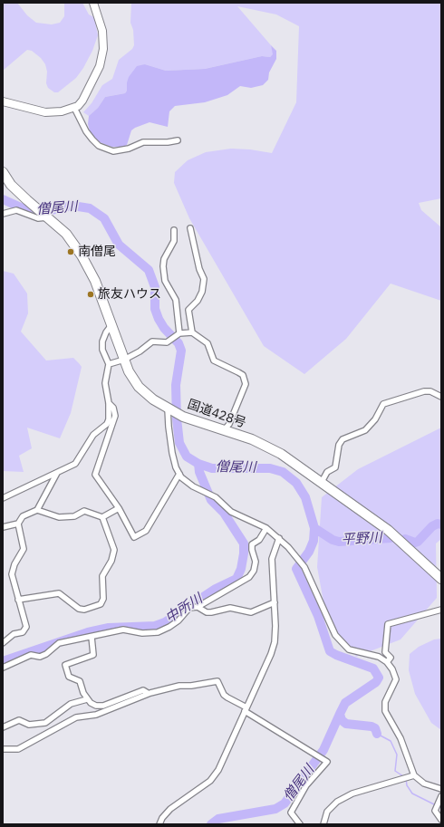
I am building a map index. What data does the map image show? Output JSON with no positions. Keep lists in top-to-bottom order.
{
  "streets": {
    "highway": ["国道428号"]
  },
  "water": ["僧尾川", "平野川", "中所川"],
  "places": ["南僧尾", "旅友ハウス"]
}
